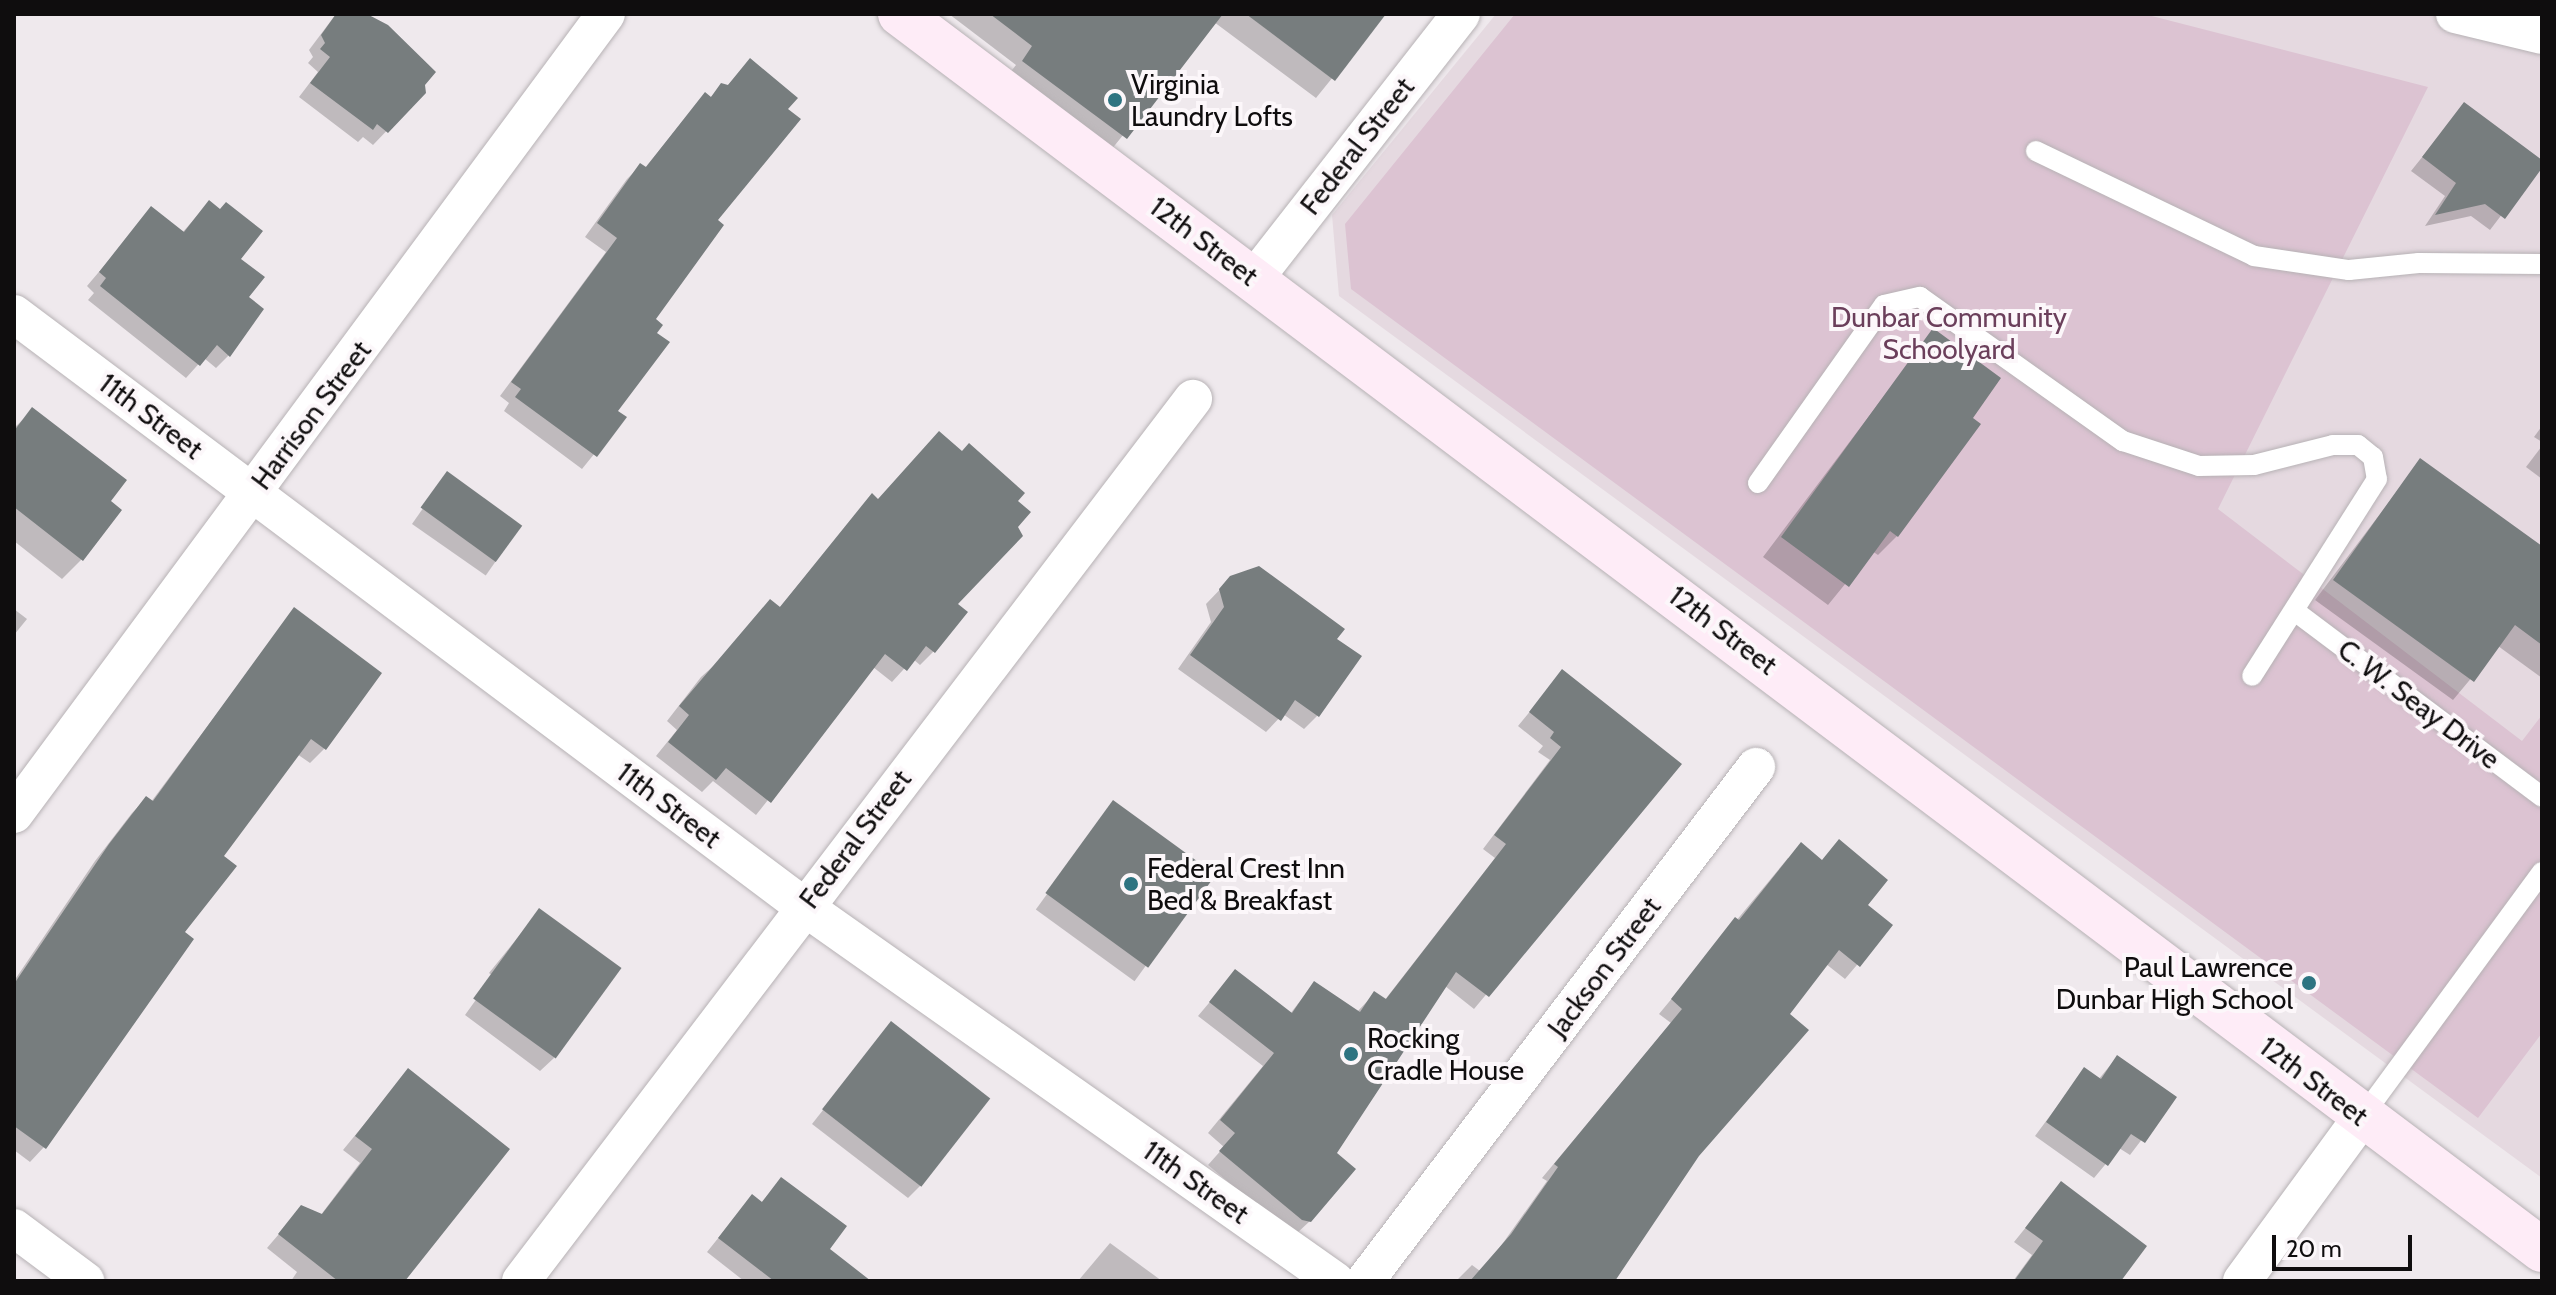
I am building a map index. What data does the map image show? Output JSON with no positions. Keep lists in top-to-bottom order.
{
  "streets": {
    "main road": ["12th Street"],
    "street": [
      "Federal Street",
      "Harrison Street",
      "11th Street",
      "Jackson Street"
    ],
    "lane": ["C. W. Seay Drive"]
  },
  "crossings": [
    ["Federal Street", "12th Street"],
    ["Federal Street", "11th Street"],
    ["Harrison Street", "11th Street"]
  ],
  "parks": ["Dunbar Community Schoolyard"],
  "places": [
    "Virginia Laundry Lofts",
    "Federal Crest Inn Bed & Breakfast",
    "Paul Lawrence Dunbar High School",
    "Rocking Cradle House"
  ],
  "scale_bar": "20 m"
}
